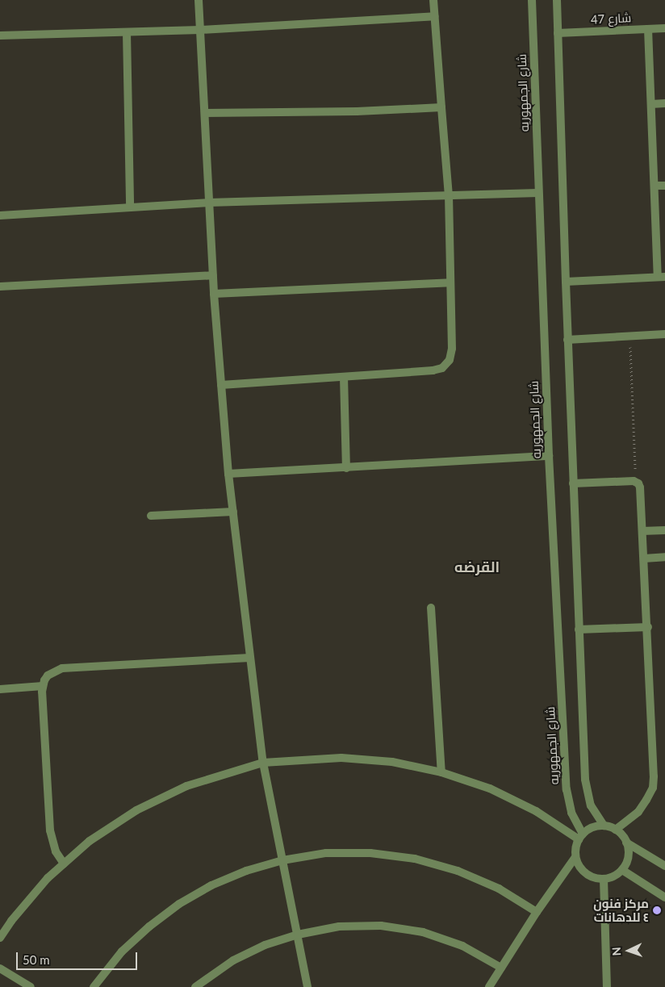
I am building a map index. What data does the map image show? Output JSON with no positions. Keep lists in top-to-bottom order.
{
  "streets": {
    "street": ["شارع 47", "شارع الجمهوريه"]
  },
  "districts": ["القرضه"],
  "places": ["مركز فنون ٤ للدهانات"],
  "scale_bar": "50 m",
  "north": "left"
}
